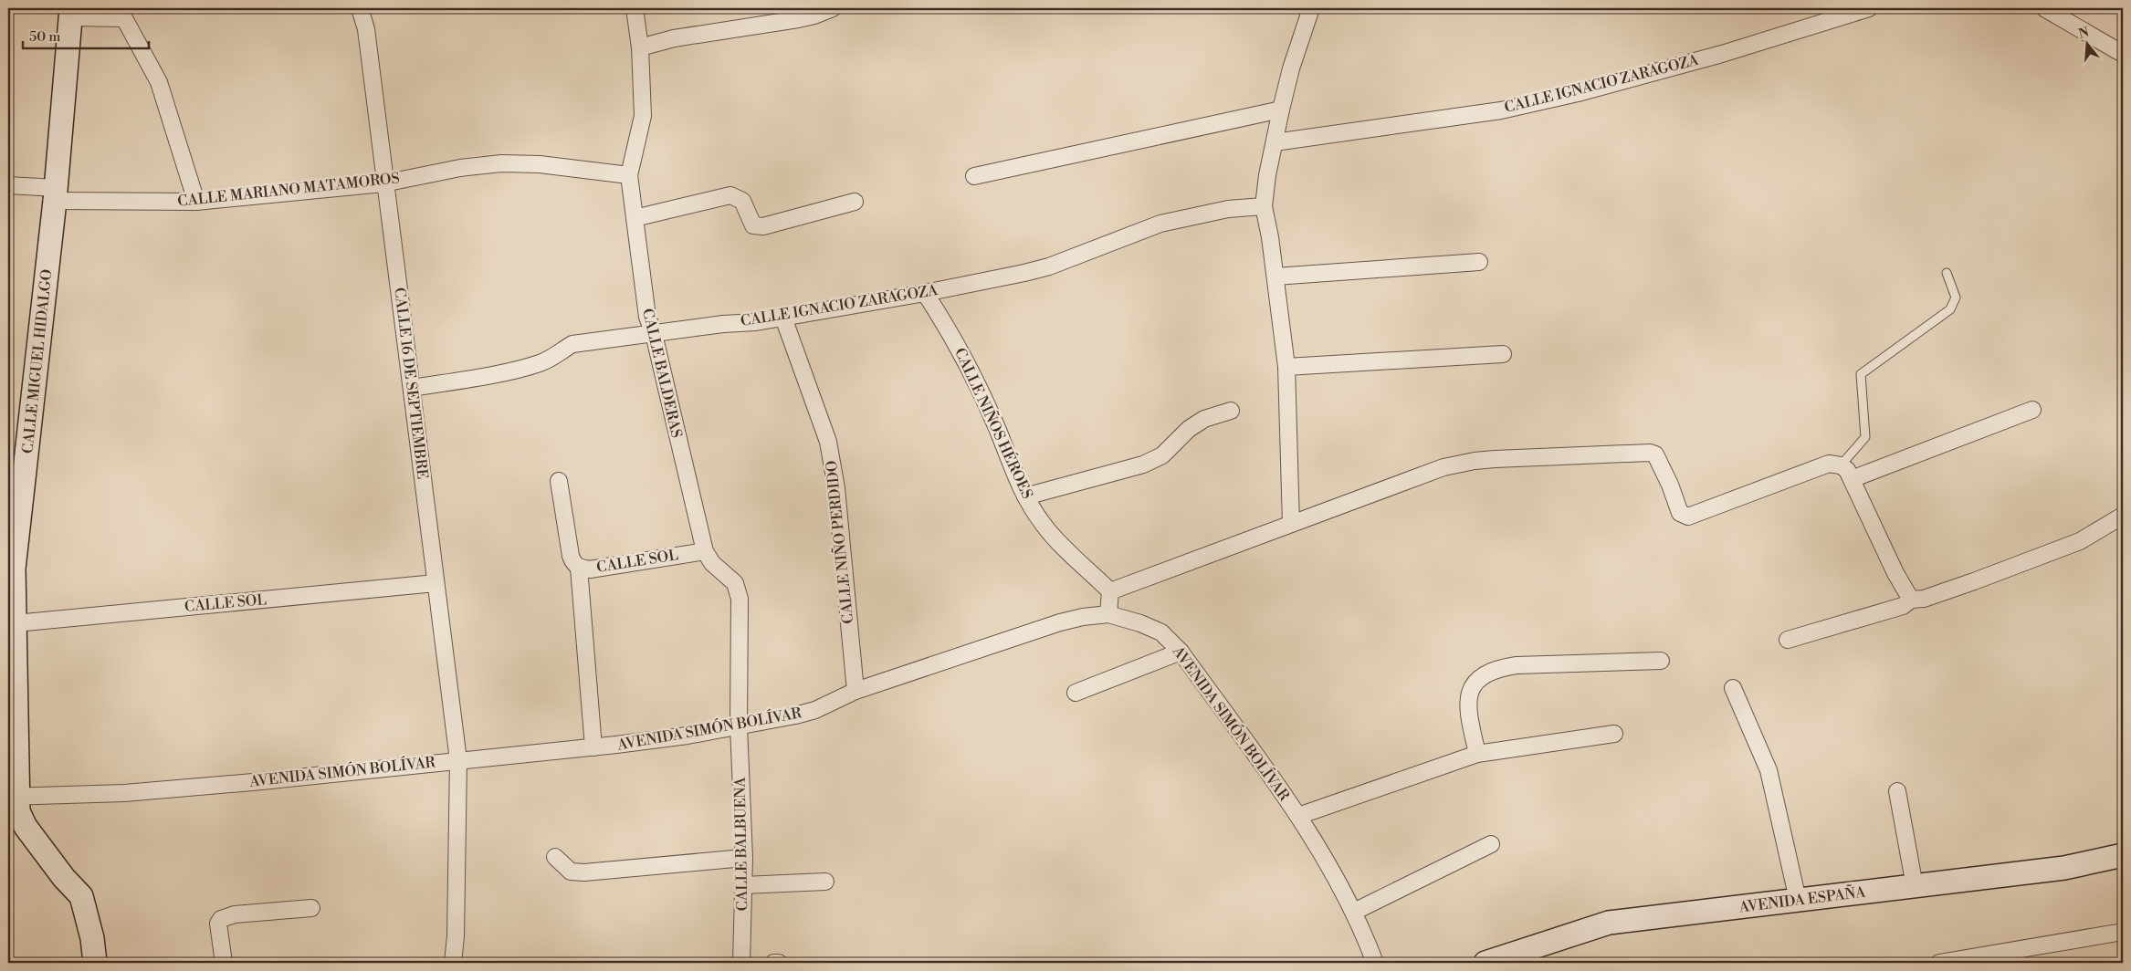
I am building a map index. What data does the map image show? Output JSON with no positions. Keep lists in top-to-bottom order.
{
  "streets": {
    "street": [
      "CALLE IGNACIO ZARAGOZA",
      "CALLE MARIANO MATAMOROS",
      "CALLE MIGUEL HIDALGO",
      "CALLE BALDERAS",
      "CALLE 16 DE SEPTIEMBRE",
      "CALLE NIÑOS HÉROES",
      "CALLE NIÑO PERDIDO",
      "CALLE SOL",
      "AVENIDA SIMÓN BOLÍVAR",
      "CALLE BALBUENA",
      "AVENIDA ESPAÑA"
    ]
  },
  "crossings": [
    ["CALLE IGNACIO ZARAGOZA", "CALLE BALDERAS"],
    ["CALLE IGNACIO ZARAGOZA", "CALLE 16 DE SEPTIEMBRE"],
    ["CALLE IGNACIO ZARAGOZA", "CALLE NIÑOS HÉROES"],
    ["CALLE IGNACIO ZARAGOZA", "CALLE NIÑO PERDIDO"],
    ["CALLE MARIANO MATAMOROS", "CALLE MIGUEL HIDALGO"],
    ["CALLE MARIANO MATAMOROS", "CALLE BALDERAS"],
    ["CALLE MARIANO MATAMOROS", "CALLE 16 DE SEPTIEMBRE"],
    ["CALLE MIGUEL HIDALGO", "CALLE SOL"],
    ["CALLE MIGUEL HIDALGO", "AVENIDA SIMÓN BOLÍVAR"],
    ["CALLE BALDERAS", "CALLE SOL"],
    ["CALLE BALDERAS", "AVENIDA SIMÓN BOLÍVAR"],
    ["CALLE BALDERAS", "CALLE BALBUENA"],
    ["CALLE 16 DE SEPTIEMBRE", "CALLE SOL"],
    ["CALLE 16 DE SEPTIEMBRE", "AVENIDA SIMÓN BOLÍVAR"],
    ["CALLE NIÑO PERDIDO", "AVENIDA SIMÓN BOLÍVAR"],
    ["AVENIDA SIMÓN BOLÍVAR", "CALLE BALBUENA"]
  ],
  "scale_bar": "50 m",
  "north": "top"
}
